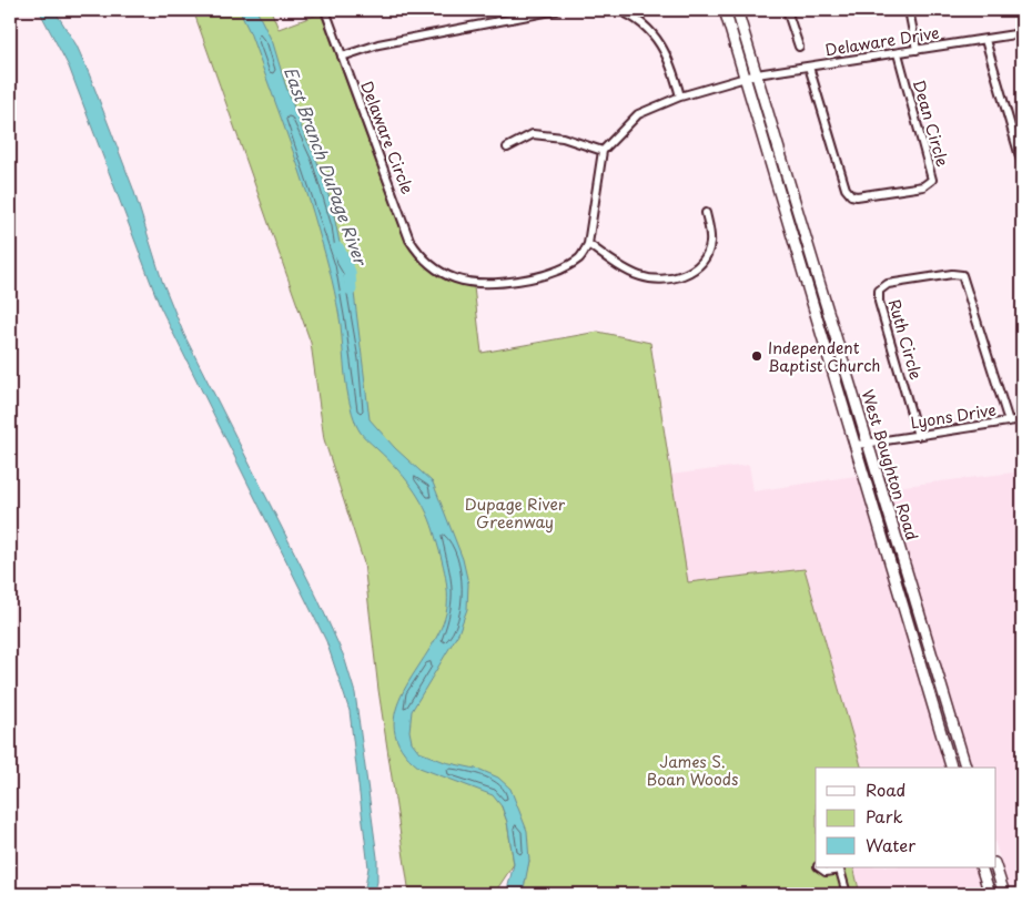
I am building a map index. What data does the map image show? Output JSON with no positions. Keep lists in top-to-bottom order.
{
  "streets": {
    "main road": ["West Boughton Road"],
    "street": [
      "Delaware Drive",
      "Dean Circle",
      "Delaware Circle",
      "Ruth Circle",
      "Lyons Drive"
    ]
  },
  "crossings": [
    ["Delaware Drive", "Dean Circle"],
    ["Delaware Drive", "West Boughton Road"],
    ["Ruth Circle", "Lyons Drive"],
    ["Lyons Drive", "West Boughton Road"]
  ],
  "water": ["East Branch DuPage River"],
  "parks": ["Dupage River Greenway", "James S. Boan Woods"],
  "places": ["Independent Baptist Church"],
  "legend": ["Road", "Park", "Water"]
}
